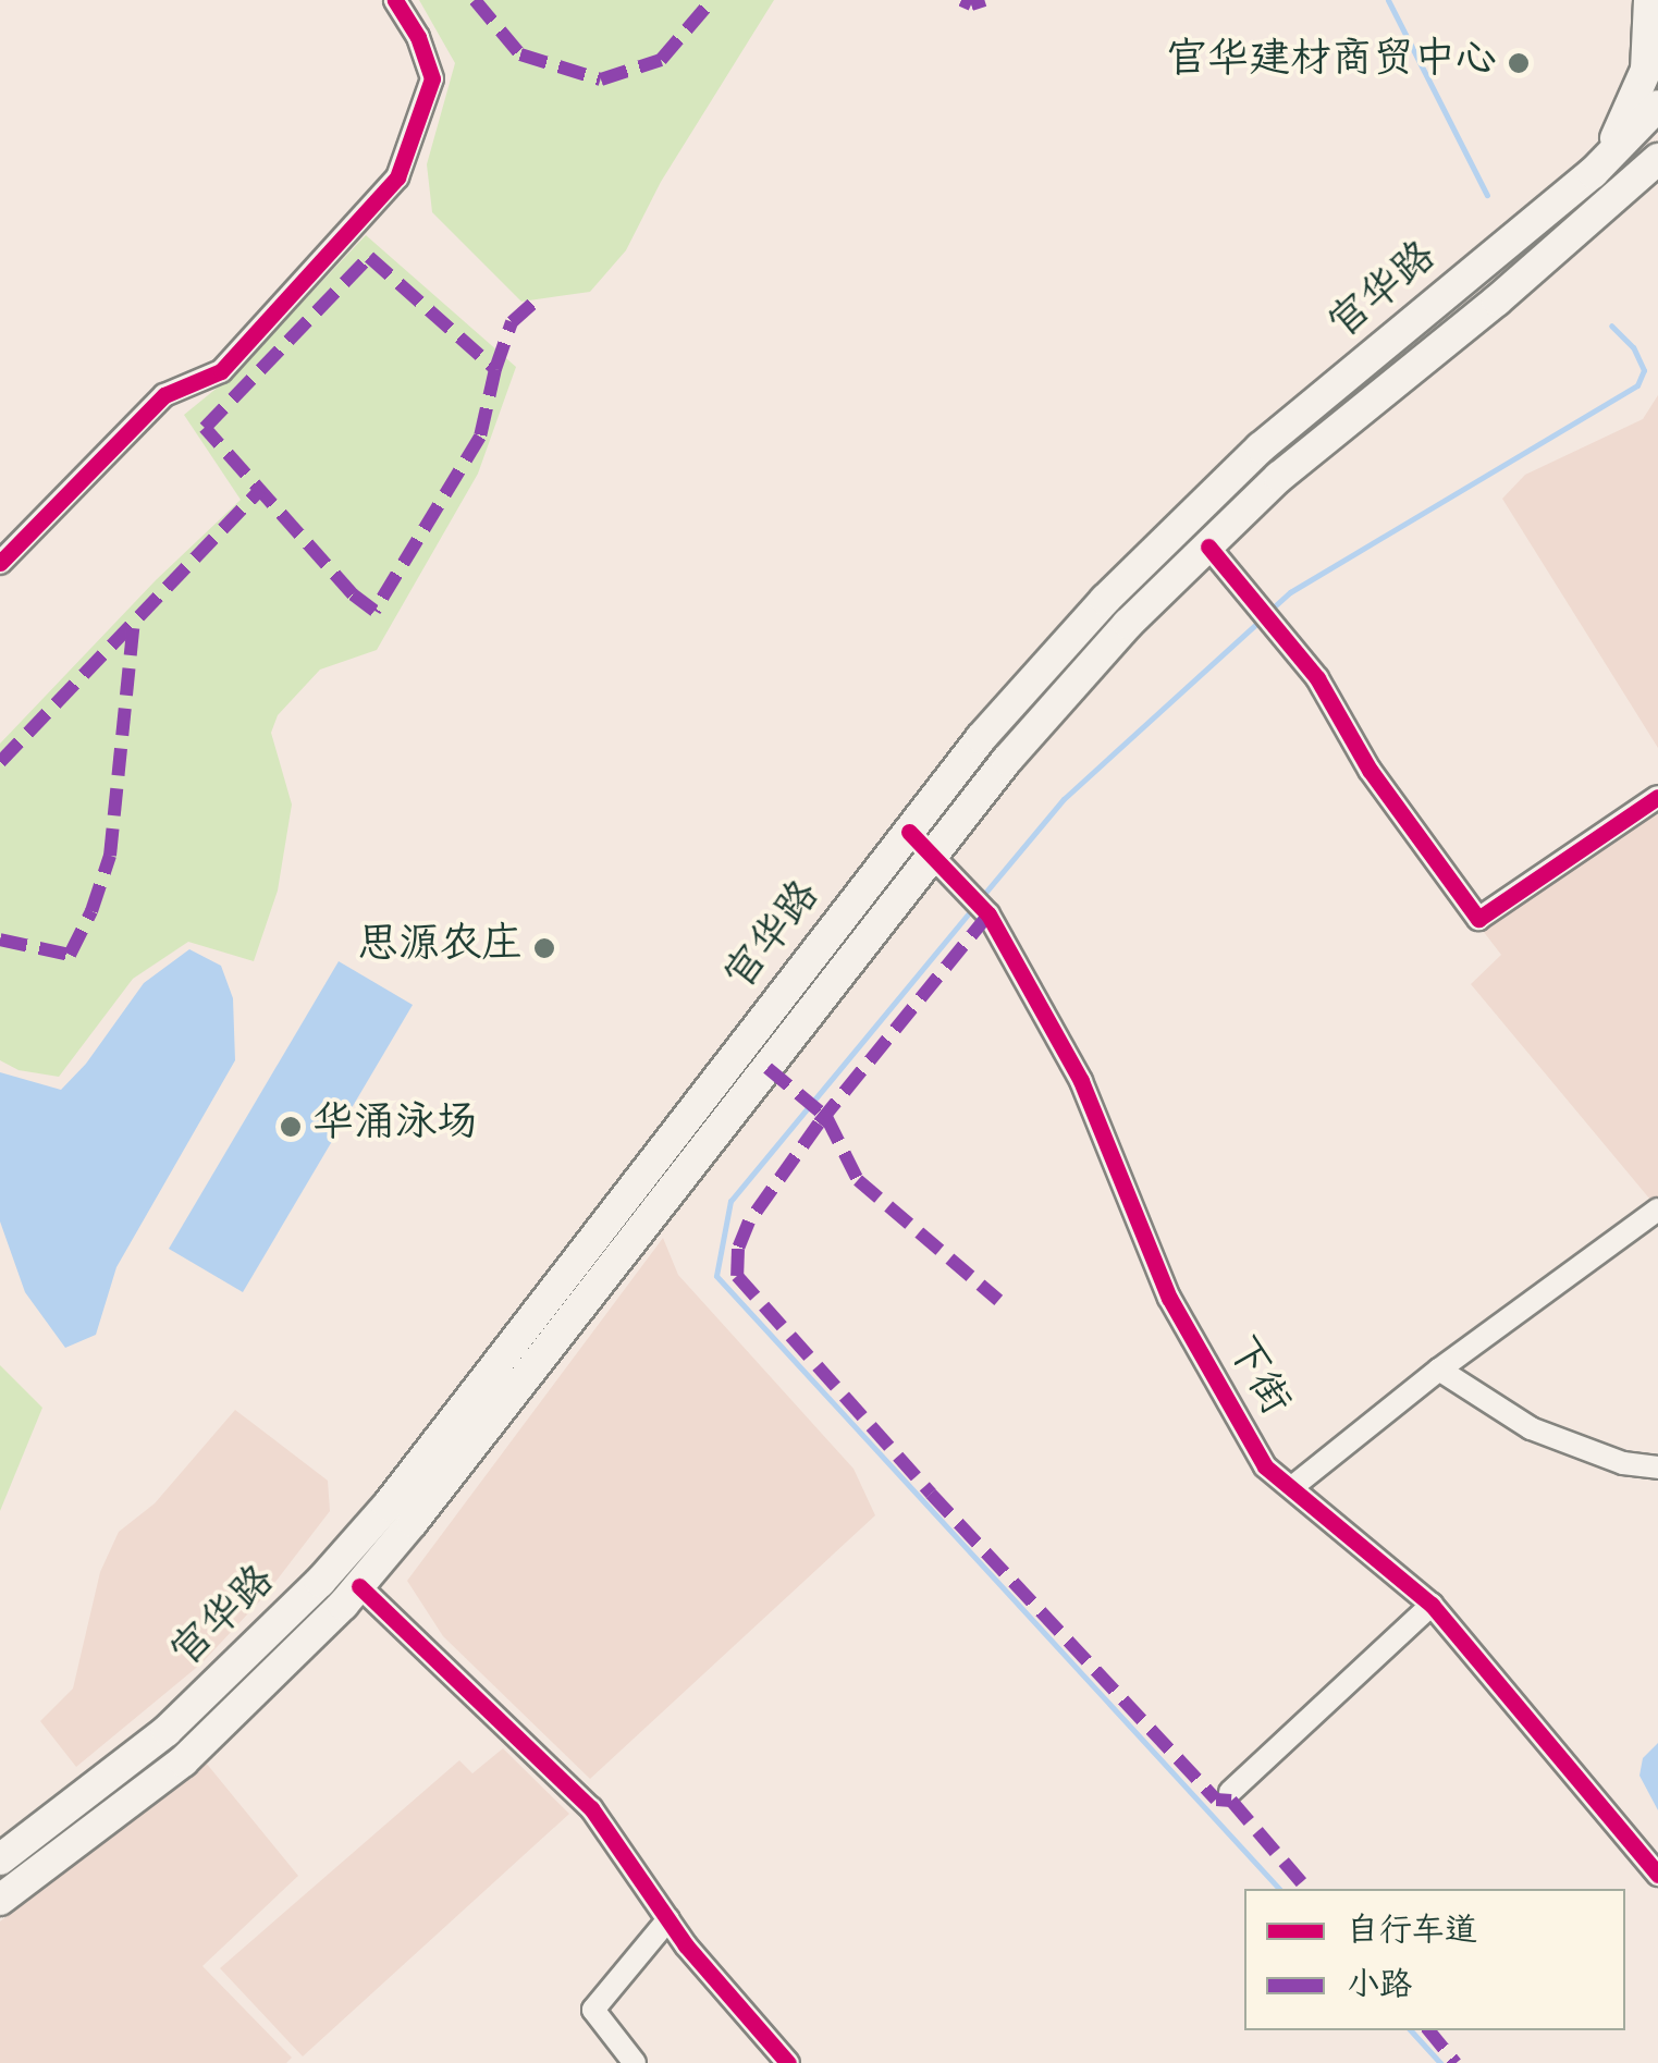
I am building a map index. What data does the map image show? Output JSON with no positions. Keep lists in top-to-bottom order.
{
  "streets": {
    "main road": ["官华路"],
    "street": ["下街"]
  },
  "crossings": [
    ["官华路", "下街"]
  ],
  "places": ["官华建材商贸中心", "思源农庄", "华涌泳场"],
  "legend": ["自行车道", "小路"]
}
